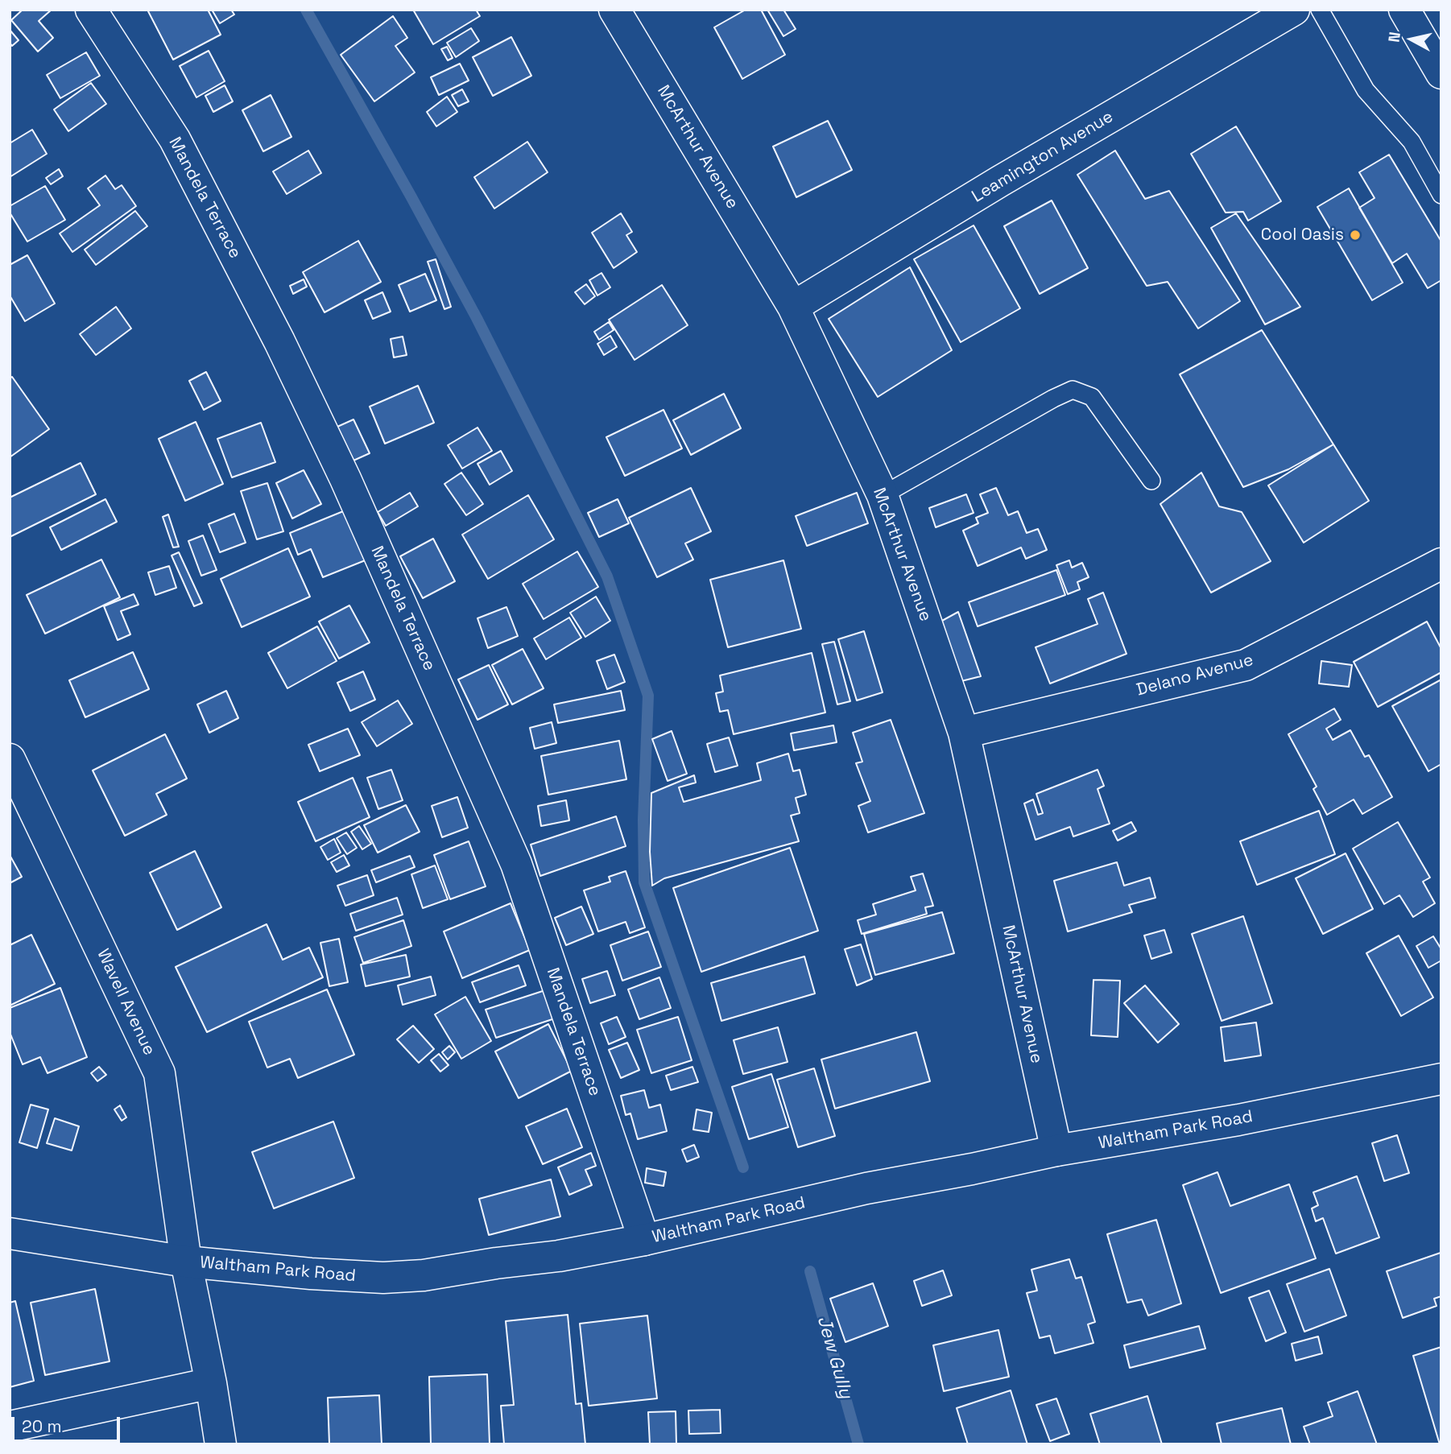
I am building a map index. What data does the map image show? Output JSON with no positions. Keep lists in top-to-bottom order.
{
  "streets": {
    "street": [
      "McArthur Avenue",
      "Leamington Avenue",
      "Mandela Terrace",
      "Delano Avenue",
      "Wavell Avenue",
      "Waltham Park Road"
    ]
  },
  "crossings": [
    ["McArthur Avenue", "Leamington Avenue"],
    ["McArthur Avenue", "Delano Avenue"],
    ["McArthur Avenue", "Waltham Park Road"],
    ["Mandela Terrace", "Waltham Park Road"],
    ["Wavell Avenue", "Waltham Park Road"]
  ],
  "water": ["Jew Gully"],
  "places": ["Cool Oasis"],
  "scale_bar": "20 m",
  "north": "left"
}
